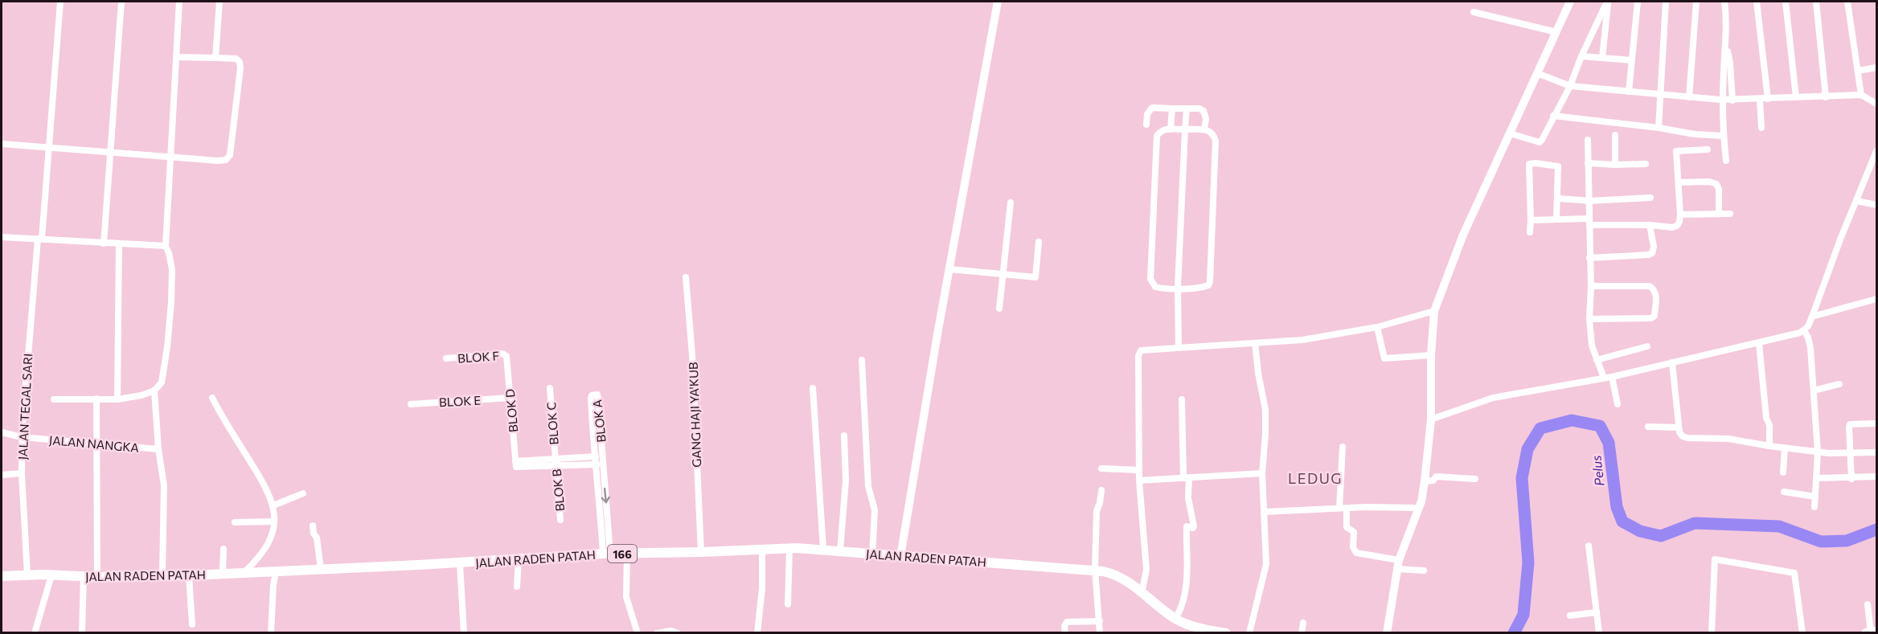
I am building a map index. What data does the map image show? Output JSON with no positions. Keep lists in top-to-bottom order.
{
  "streets": {
    "main road": ["166", "JALAN RADEN PATAH"],
    "street": [
      "BLOK F",
      "BLOK E",
      "JALAN TEGAL SARI",
      "BLOK D",
      "GANG HAJI YA'KUB",
      "BLOK A",
      "BLOK C",
      "JALAN NANGKA",
      "BLOK B"
    ]
  },
  "crossings": [
    ["BLOK F", "BLOK D"],
    ["BLOK E", "BLOK D"],
    ["JALAN TEGAL SARI", "JALAN NANGKA"],
    ["JALAN TEGAL SARI", "JALAN RADEN PATAH"],
    ["BLOK D", "BLOK C"],
    ["BLOK D", "BLOK B"],
    ["GANG HAJI YA'KUB", "JALAN RADEN PATAH"],
    ["BLOK C", "BLOK B"]
  ],
  "districts": ["LEDUG"],
  "water": ["Pelus"]
}
